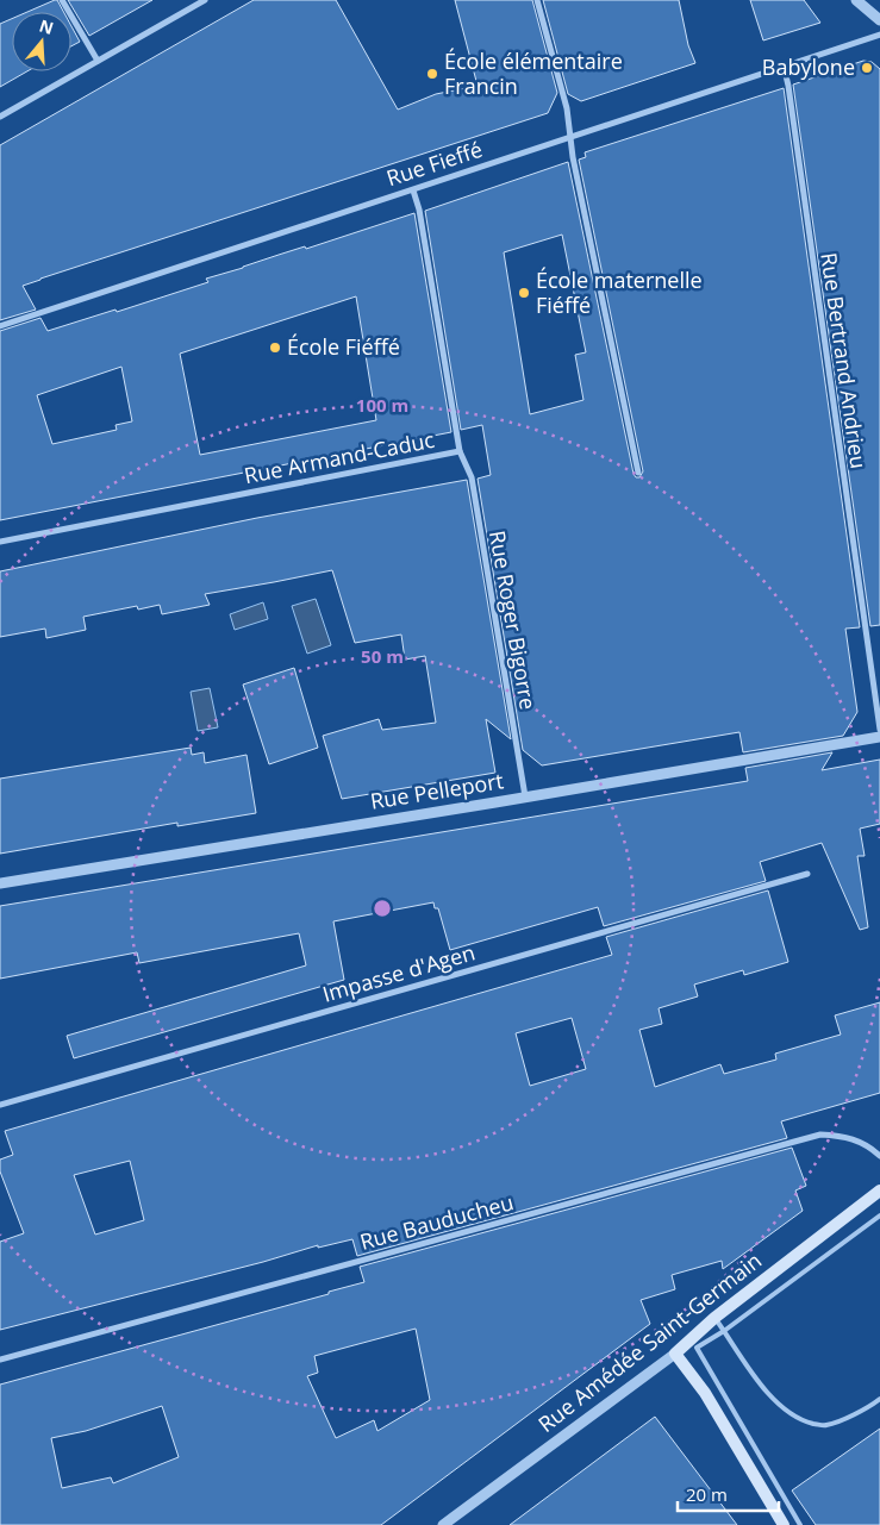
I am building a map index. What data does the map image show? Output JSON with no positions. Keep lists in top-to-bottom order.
{
  "streets": {
    "main road": ["Rue Amédée Saint-Germain"],
    "street": [
      "Rue Fieffé",
      "Rue Bertrand Andrieu",
      "Rue Armand-Caduc",
      "Rue Roger Bigorre",
      "Rue Pelleport",
      "Impasse d'Agen",
      "Rue Bauducheu"
    ]
  },
  "crossings": [
    ["Rue Fieffé", "Rue Bertrand Andrieu"],
    ["Rue Fieffé", "Rue Armand-Caduc"],
    ["Rue Armand-Caduc", "Rue Roger Bigorre"],
    ["Rue Roger Bigorre", "Rue Pelleport"]
  ],
  "places": [
    "Babylone",
    "École élémentaire Francin",
    "École maternelle Fiéffé",
    "École Fiéffé"
  ],
  "scale_bar": "20 m",
  "north": "top",
  "rings": ["100 m", "50 m"]
}
